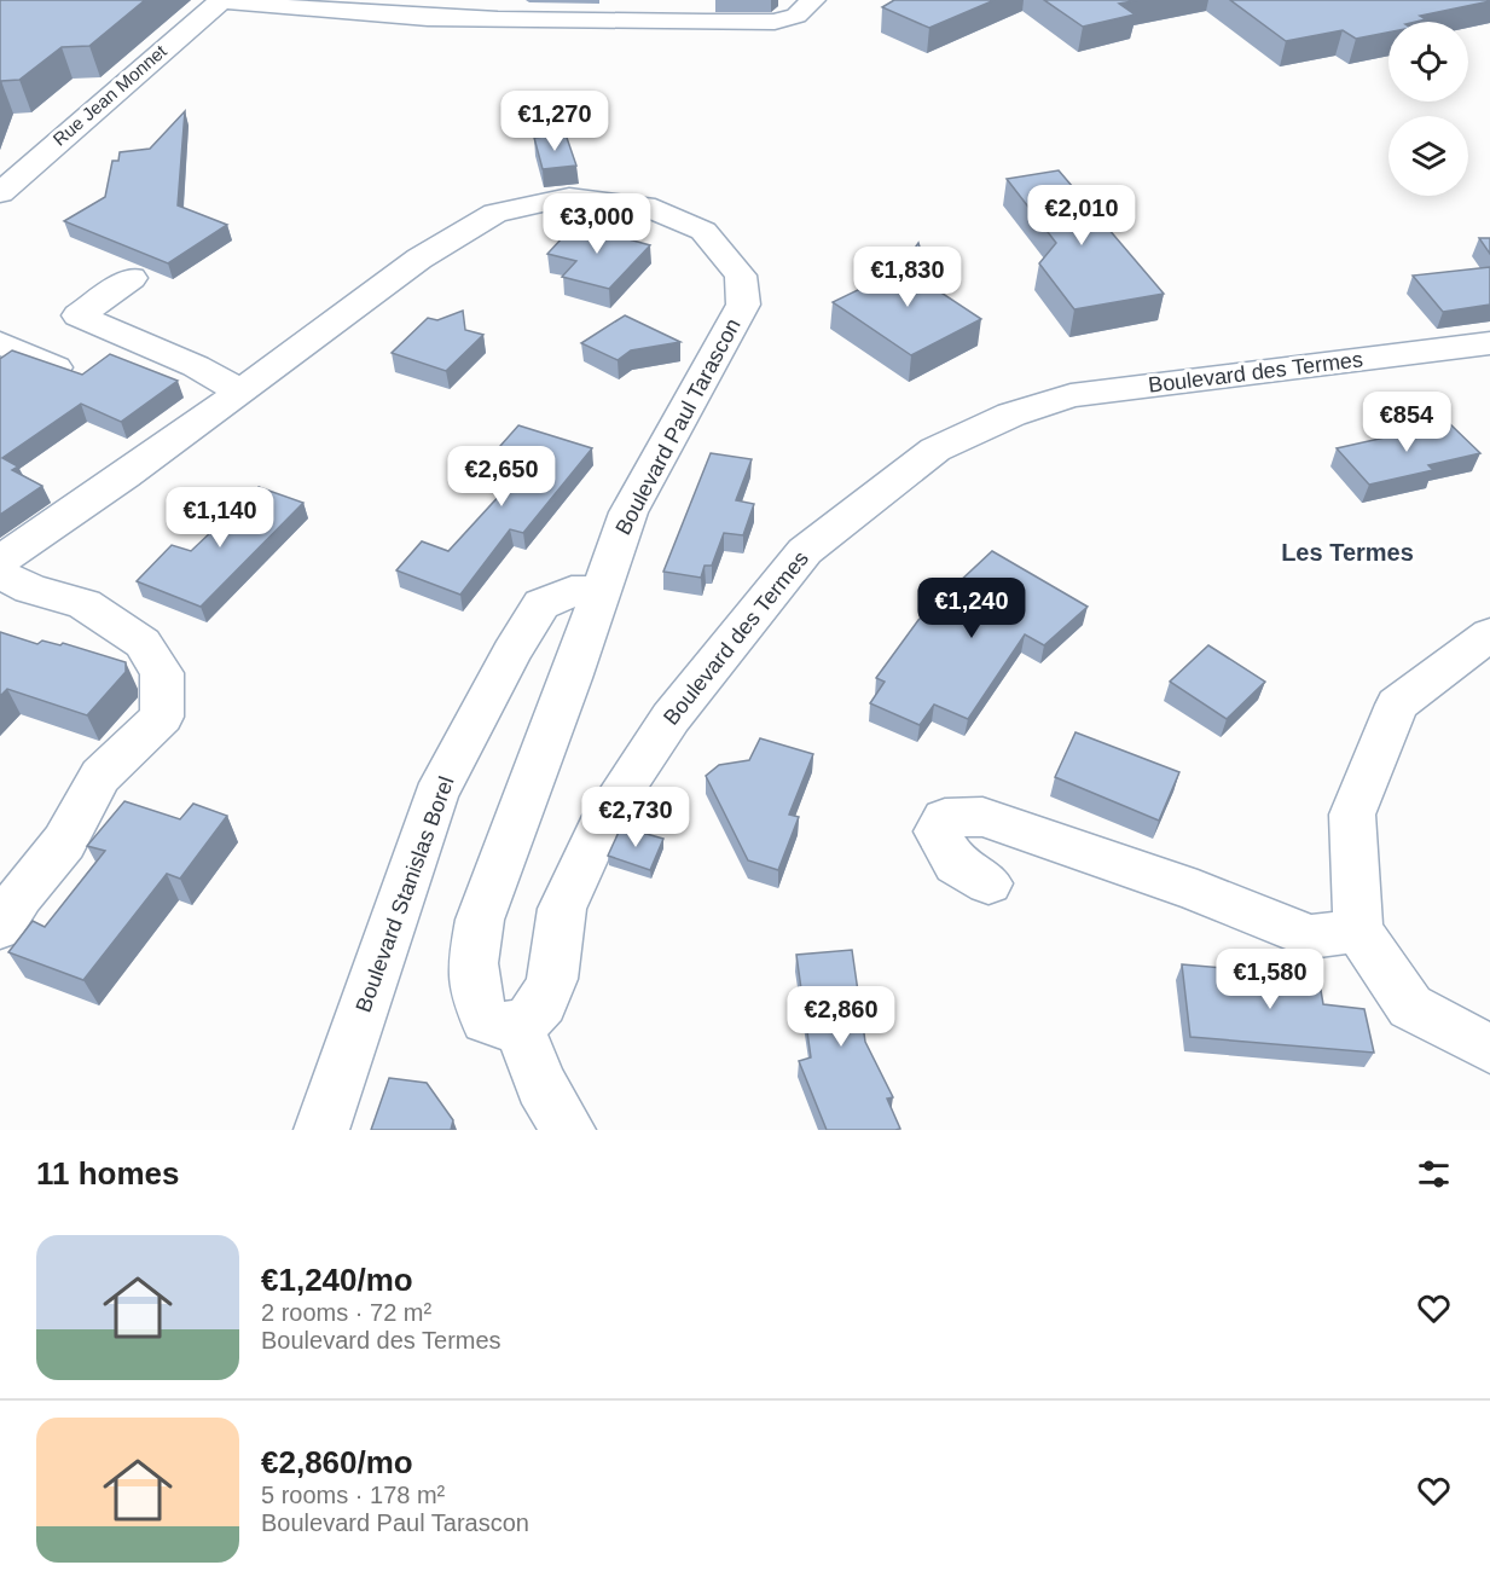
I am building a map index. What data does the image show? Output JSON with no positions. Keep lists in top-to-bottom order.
{
  "streets": {
    "street": [
      "Rue Jean Monnet",
      "Boulevard des Termes",
      "Boulevard Paul Tarascon",
      "Boulevard Stanislas Borel"
    ]
  },
  "crossings": [
    ["Boulevard des Termes", "Boulevard Paul Tarascon"],
    ["Boulevard Paul Tarascon", "Boulevard Stanislas Borel"]
  ],
  "districts": ["Les Termes"],
  "page": {
    "price": [
      "€1,270",
      "€2,010",
      "€3,000",
      "€1,830",
      "€854",
      "€2,650",
      "€1,140",
      "€1,240",
      "€2,730",
      "€1,580",
      "€2,860"
    ],
    "heading": "11 homes",
    "list": [
      {
        "name": "€1,240/mo",
        "note": "2 rooms · 72 m² · Boulevard des Termes"
      },
      {
        "name": "€2,860/mo",
        "note": "5 rooms · 178 m² · Boulevard Paul Tarascon"
      }
    ]
  }
}
